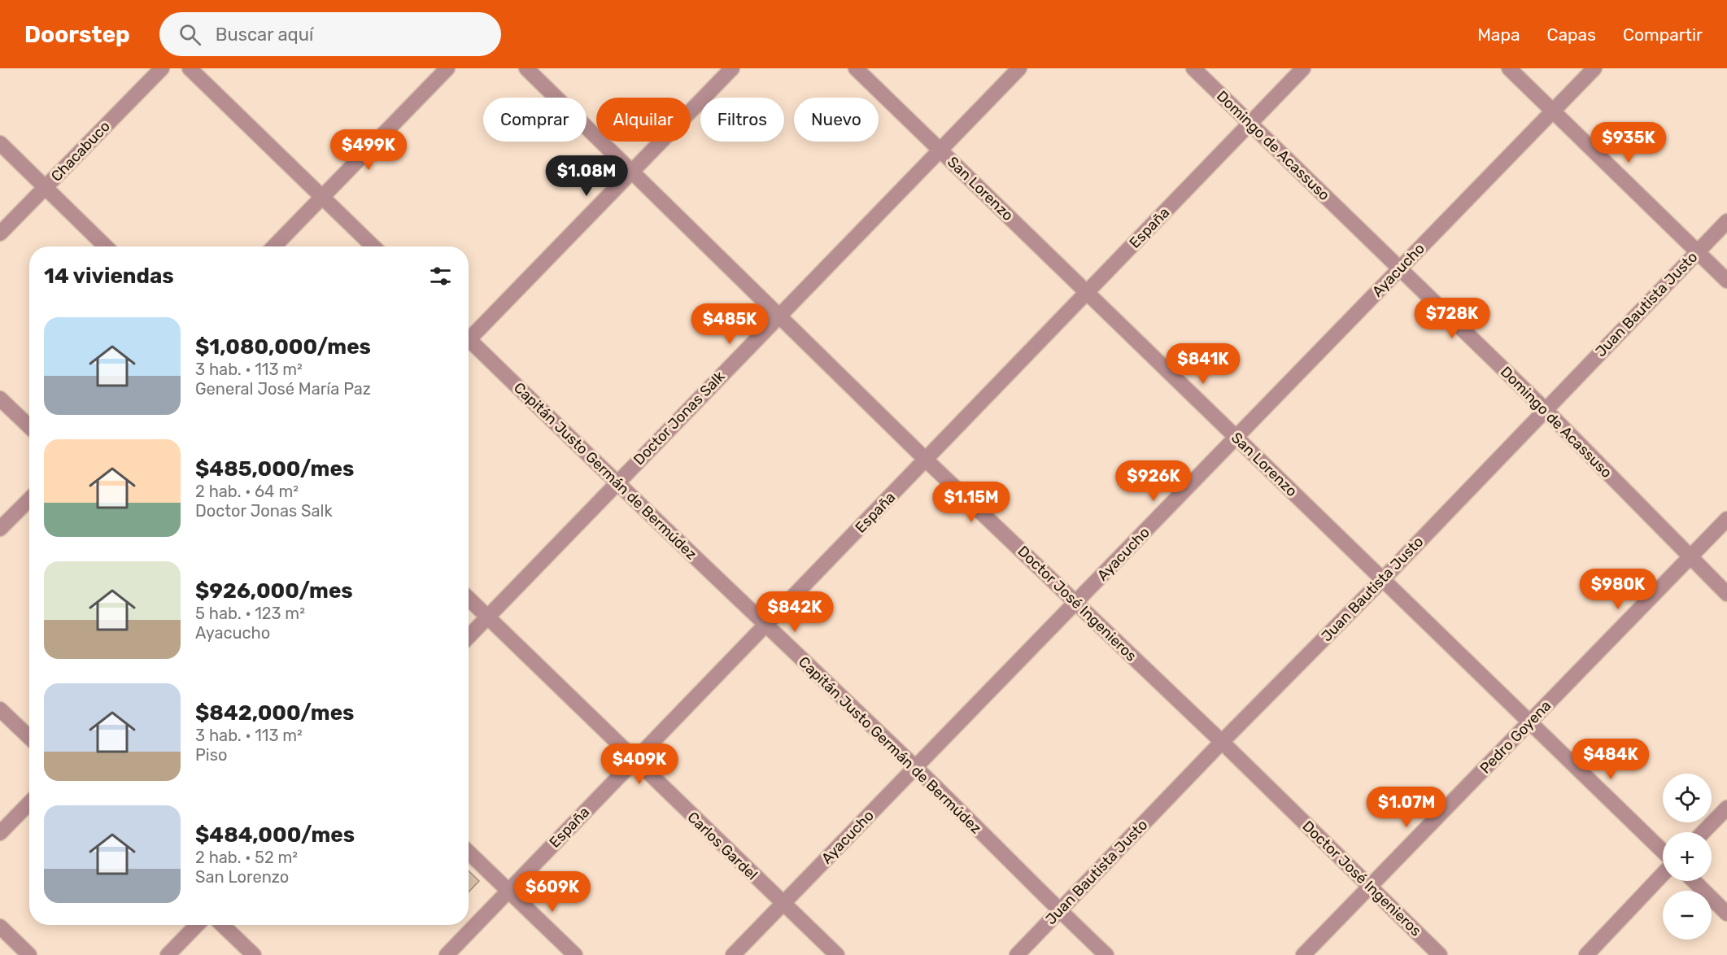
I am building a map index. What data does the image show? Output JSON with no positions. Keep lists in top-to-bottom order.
{
  "streets": {
    "street": [
      "Domingo de Acassuso",
      "Chacabuco",
      "San Lorenzo",
      "España",
      "Ayacucho",
      "Juan Bautista Justo",
      "Doctor Jonas Salk",
      "Capitán Justo Germán de Bermúdez",
      "Doctor José Ingenieros",
      "Pedro Goyena",
      "Carlos Gardel"
    ]
  },
  "crossings": [
    ["Domingo de Acassuso", "España"],
    ["Domingo de Acassuso", "Ayacucho"],
    ["Domingo de Acassuso", "Juan Bautista Justo"],
    ["Domingo de Acassuso", "Pedro Goyena"],
    ["San Lorenzo", "España"],
    ["San Lorenzo", "Ayacucho"],
    ["San Lorenzo", "Juan Bautista Justo"],
    ["San Lorenzo", "Doctor Jonas Salk"],
    ["San Lorenzo", "Pedro Goyena"],
    ["España", "Capitán Justo Germán de Bermúdez"],
    ["España", "Doctor José Ingenieros"],
    ["España", "Carlos Gardel"],
    ["Ayacucho", "Capitán Justo Germán de Bermúdez"],
    ["Ayacucho", "Doctor José Ingenieros"],
    ["Ayacucho", "Carlos Gardel"],
    ["Juan Bautista Justo", "Capitán Justo Germán de Bermúdez"],
    ["Juan Bautista Justo", "Doctor José Ingenieros"],
    ["Doctor Jonas Salk", "Capitán Justo Germán de Bermúdez"],
    ["Doctor Jonas Salk", "Doctor José Ingenieros"],
    ["Doctor Jonas Salk", "Carlos Gardel"],
    ["Doctor José Ingenieros", "Pedro Goyena"]
  ],
  "page": {
    "header": "Doorstep",
    "search": "Buscar aquí",
    "nav": ["Mapa", "Capas", "Compartir"],
    "chip": [
      "Comprar",
      "Alquilar",
      "Filtros",
      "Nuevo"
    ],
    "price": [
      "$935K",
      "$499K",
      "$1.08M",
      "$728K",
      "$485K",
      "$841K",
      "$926K",
      "$1.15M",
      "$980K",
      "$842K",
      "$484K",
      "$409K",
      "$1.07M",
      "$609K"
    ],
    "heading": "14 viviendas",
    "list": [
      {
        "name": "$1,080,000/mes",
        "note": "3 hab. · 113 m² · General José María Paz"
      },
      {
        "name": "$485,000/mes",
        "note": "2 hab. · 64 m² · Doctor Jonas Salk"
      },
      {
        "name": "$926,000/mes",
        "note": "5 hab. · 123 m² · Ayacucho"
      },
      {
        "name": "$842,000/mes",
        "note": "3 hab. · 113 m² · Piso"
      },
      {
        "name": "$484,000/mes",
        "note": "2 hab. · 52 m² · San Lorenzo"
      }
    ],
    "map_buttons": ["+", "−"]
  }
}
